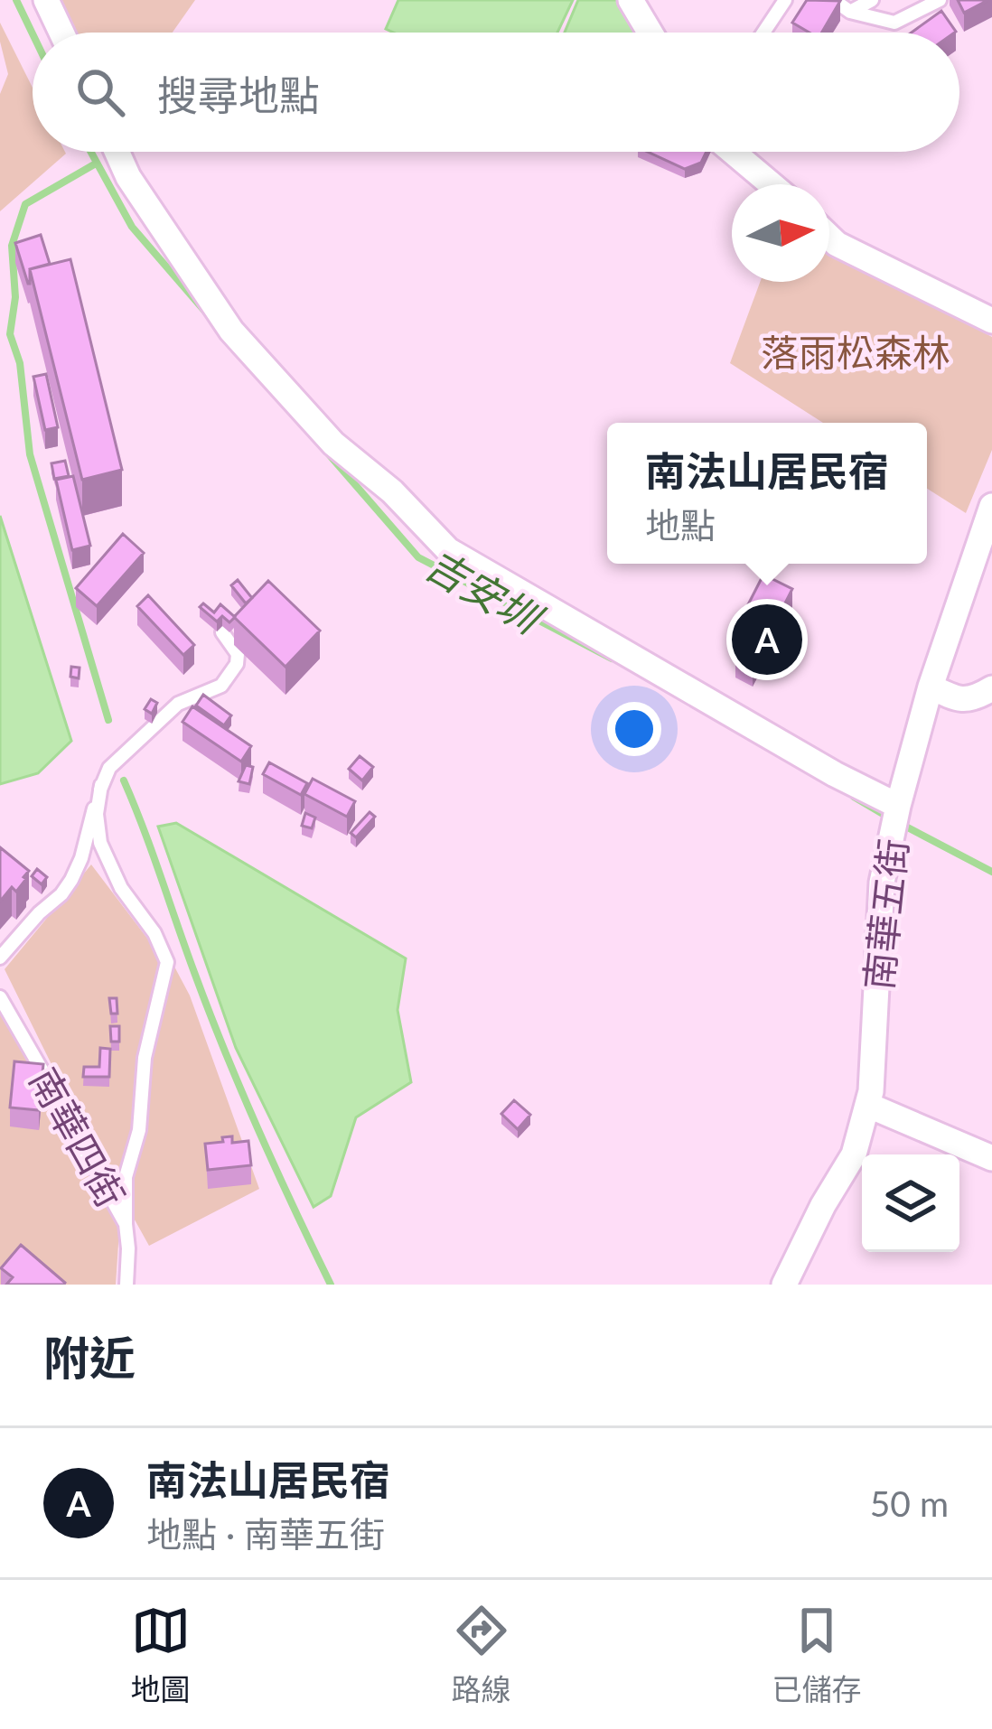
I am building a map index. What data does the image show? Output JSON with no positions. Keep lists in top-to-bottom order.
{
  "streets": {
    "street": ["南華五街"],
    "lane": ["南華四街"]
  },
  "water": ["吉安圳"],
  "parks": ["落雨松森林"],
  "north": "right",
  "page": {
    "search": "搜尋地點",
    "popup": ["南法山居民宿", "地點"],
    "pins": "A",
    "heading": "附近",
    "list": [
      {
        "mark": "A",
        "name": "南法山居民宿",
        "note": "地點 · 南華五街",
        "value": "50 m"
      }
    ],
    "nav": ["地圖", "路線", "已儲存"]
  }
}
